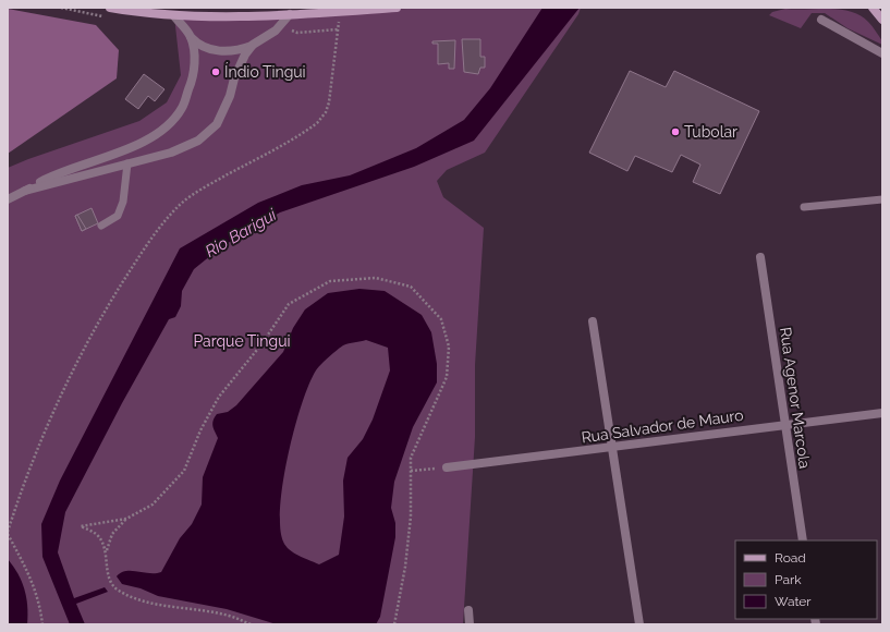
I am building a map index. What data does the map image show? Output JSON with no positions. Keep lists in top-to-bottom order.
{
  "streets": {
    "street": ["Rua Agenor Marcola", "Rua Salvador de Mauro"]
  },
  "crossings": [
    ["Rua Agenor Marcola", "Rua Salvador de Mauro"]
  ],
  "water": ["Rio Barigui"],
  "parks": ["Parque Tingui"],
  "places": ["Índio Tingui", "Tubolar"],
  "legend": ["Road", "Park", "Water"]
}
